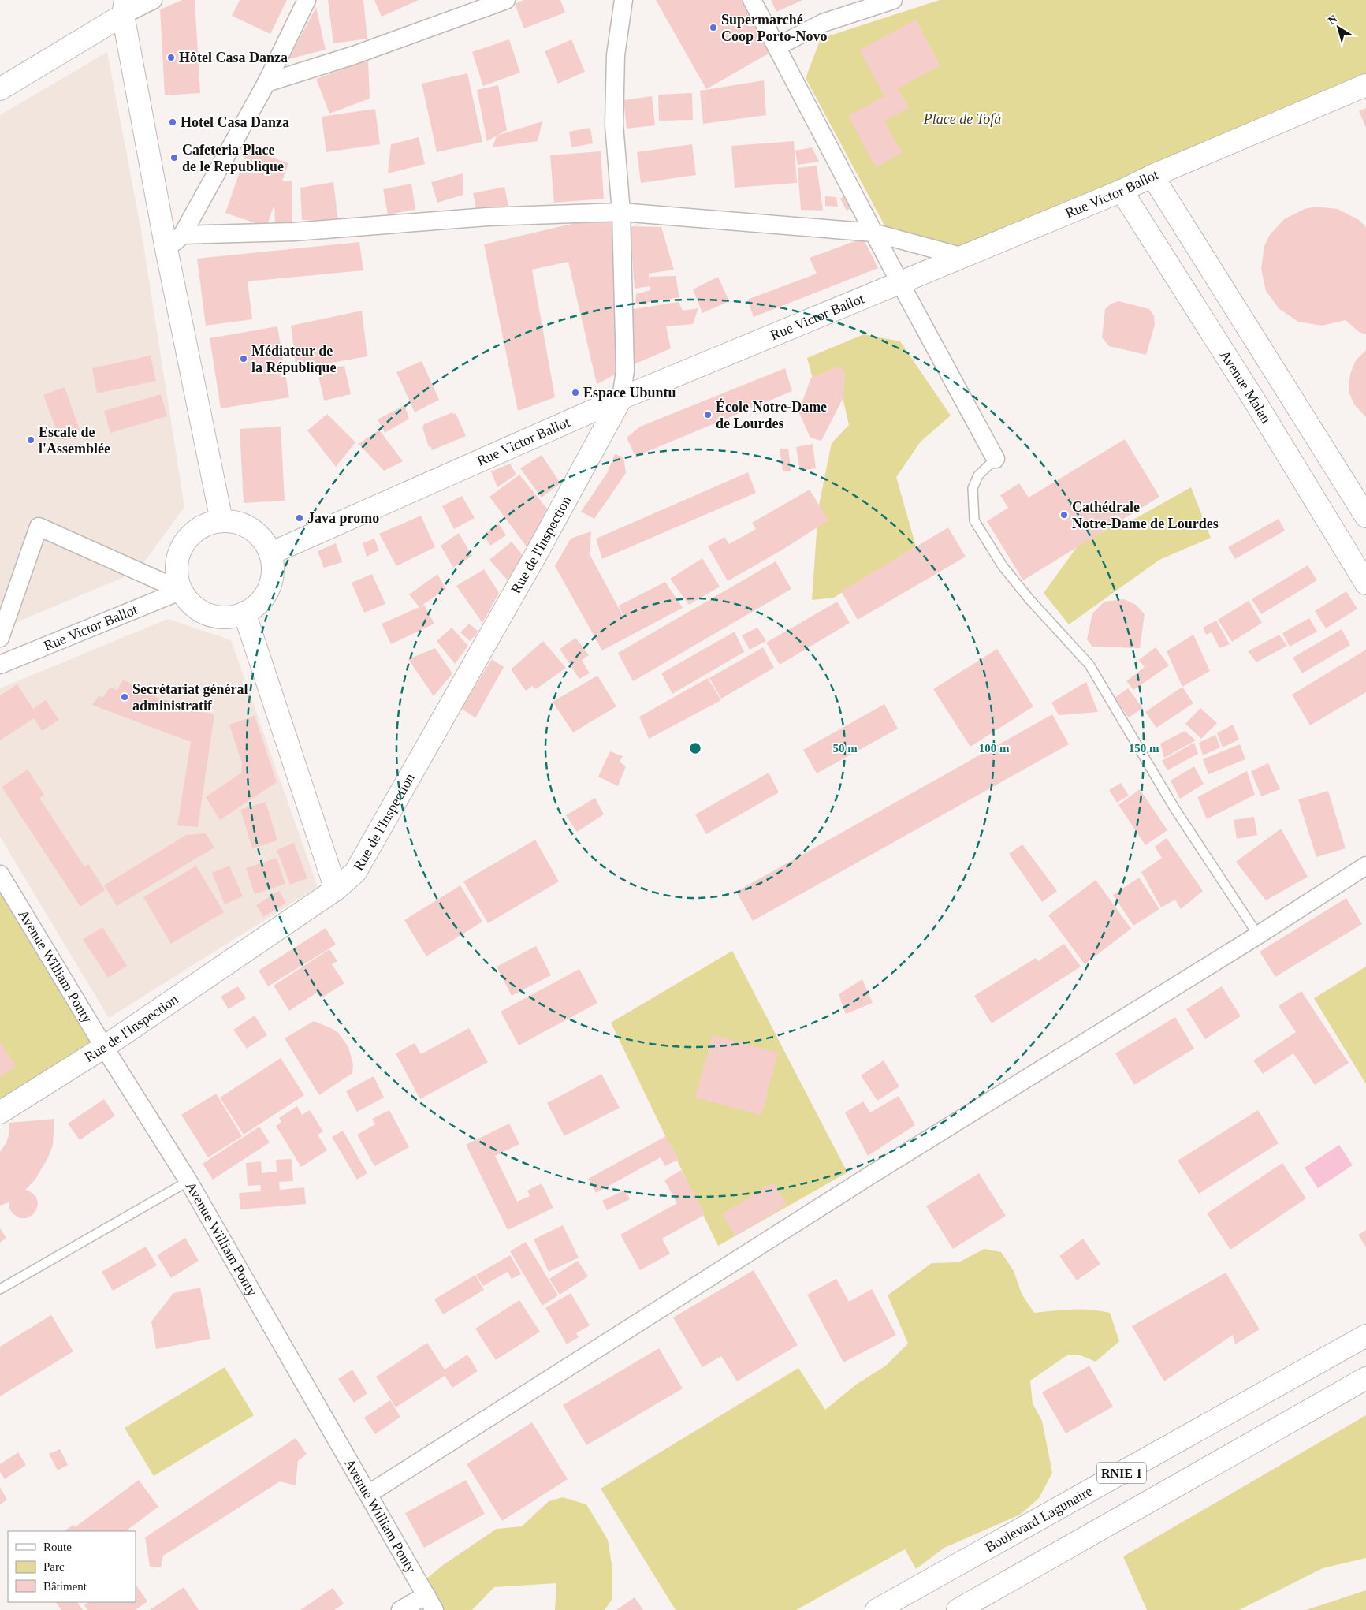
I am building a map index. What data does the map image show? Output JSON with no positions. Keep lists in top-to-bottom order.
{
  "streets": {
    "main road": [
      "Rue Victor Ballot",
      "Avenue Malan",
      "Rue de l'Inspection",
      "RNIE 1",
      "Boulevard Lagunaire"
    ],
    "street": ["Avenue William Ponty"]
  },
  "crossings": [
    ["Rue Victor Ballot", "Avenue Malan"],
    ["Rue Victor Ballot", "Rue de l'Inspection"],
    ["Rue de l'Inspection", "Avenue William Ponty"]
  ],
  "parks": ["Place de Tofá"],
  "places": [
    "Supermarché Coop Porto-Novo",
    "Hôtel Casa Danza",
    "Hotel Casa Danza",
    "Cafeteria Place de le Republique",
    "Médiateur de la République",
    "Espace Ubuntu",
    "École Notre-Dame de Lourdes",
    "Escale de l'Assemblée",
    "Cathédrale Notre-Dame de Lourdes",
    "Java promo",
    "Secrétariat général administratif"
  ],
  "legend": ["Route", "Parc", "Bâtiment"],
  "north": "top left",
  "rings": ["50 m", "100 m", "150 m"]
}
